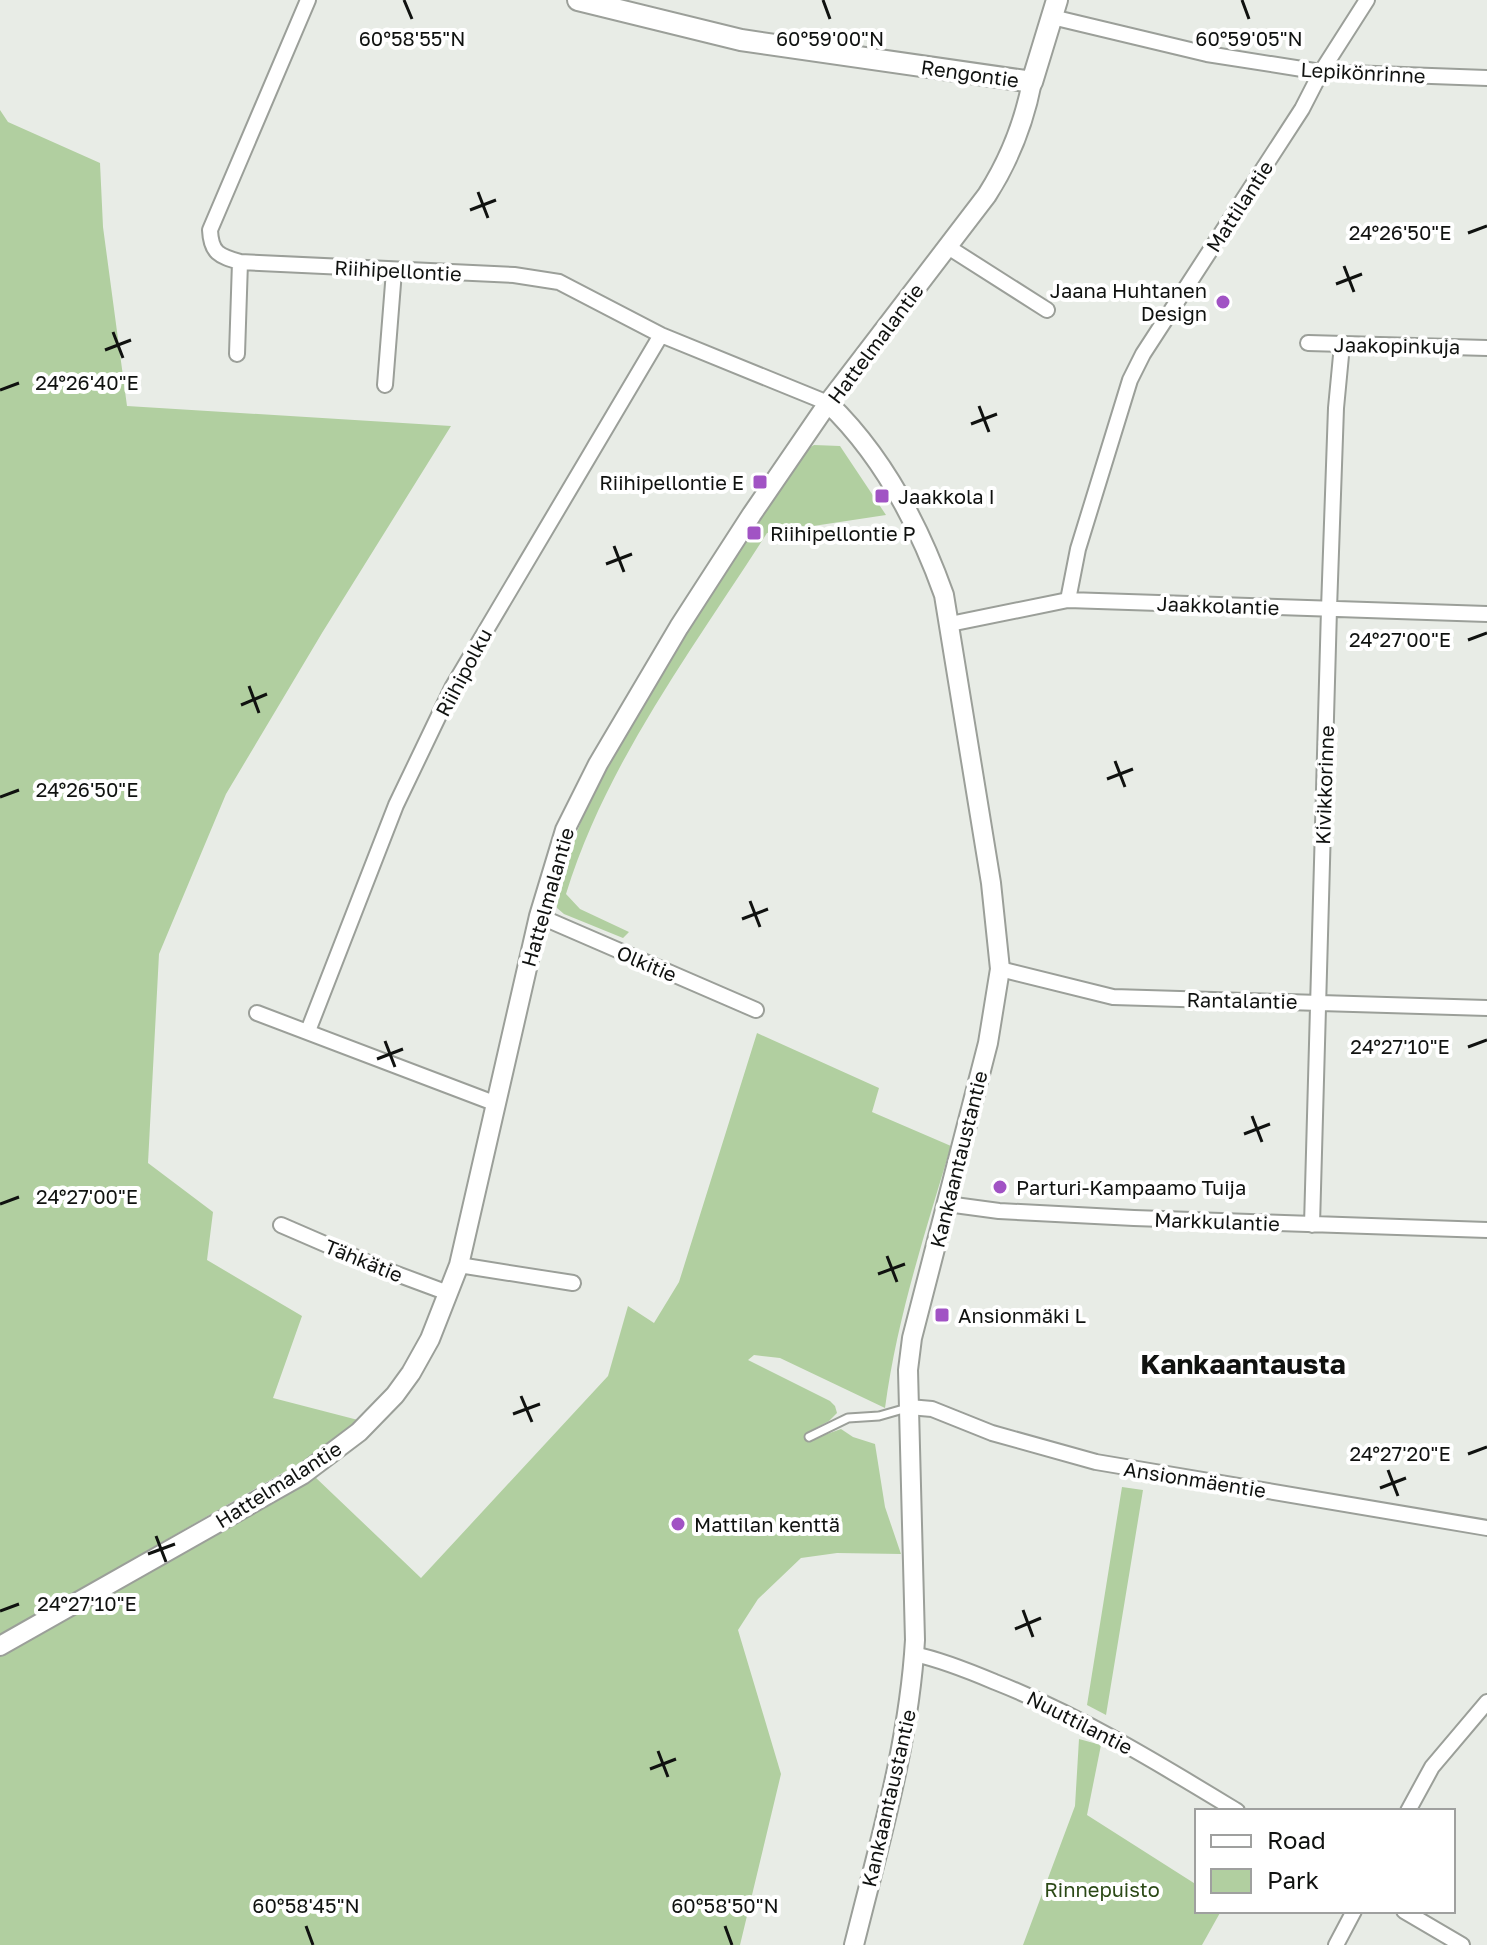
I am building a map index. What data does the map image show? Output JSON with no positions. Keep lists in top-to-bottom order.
{
  "streets": {
    "main road": ["Rengontie", "Hattelmalantie"],
    "street": [
      "Lepikönrinne",
      "Mattilantie",
      "Riihipellontie",
      "Jaakopinkuja",
      "Jaakkolantie",
      "Riihipolku",
      "Kivikkorinne",
      "Olkitie",
      "Rantalantie",
      "Kankaantaustantie",
      "Markkulantie",
      "Tähkätie",
      "Ansionmäentie",
      "Nuuttilantie"
    ]
  },
  "crossings": [
    ["Lepikönrinne", "Mattilantie"],
    ["Lepikönrinne", "Hattelmalantie"],
    ["Rengontie", "Hattelmalantie"],
    ["Mattilantie", "Jaakkolantie"],
    ["Riihipellontie", "Hattelmalantie"],
    ["Riihipellontie", "Riihipolku"],
    ["Riihipellontie", "Kankaantaustantie"],
    ["Hattelmalantie", "Olkitie"],
    ["Hattelmalantie", "Kankaantaustantie"],
    ["Hattelmalantie", "Tähkätie"],
    ["Jaakopinkuja", "Kivikkorinne"],
    ["Jaakkolantie", "Kivikkorinne"],
    ["Jaakkolantie", "Kankaantaustantie"],
    ["Kivikkorinne", "Rantalantie"],
    ["Kivikkorinne", "Markkulantie"],
    ["Rantalantie", "Kankaantaustantie"],
    ["Kankaantaustantie", "Markkulantie"],
    ["Kankaantaustantie", "Ansionmäentie"],
    ["Kankaantaustantie", "Nuuttilantie"]
  ],
  "districts": ["Kankaantausta"],
  "parks": ["Rinnepuisto"],
  "places": {
    "other": ["Jaana Huhtanen Design", "Parturi-Kampaamo Tuija", "Mattilan kenttä"],
    "transit": [
      "Riihipellontie E",
      "Jaakkola I",
      "Riihipellontie P",
      "Ansionmäki L"
    ]
  },
  "legend": ["Road", "Park"],
  "coordinates": [
    "60°58'55\"N",
    "60°59'00\"N",
    "60°59'05\"N",
    "24°26'50\"E",
    "24°26'40\"E",
    "24°27'00\"E",
    "24°27'10\"E",
    "24°27'20\"E",
    "60°58'45\"N",
    "60°58'50\"N"
  ]
}
